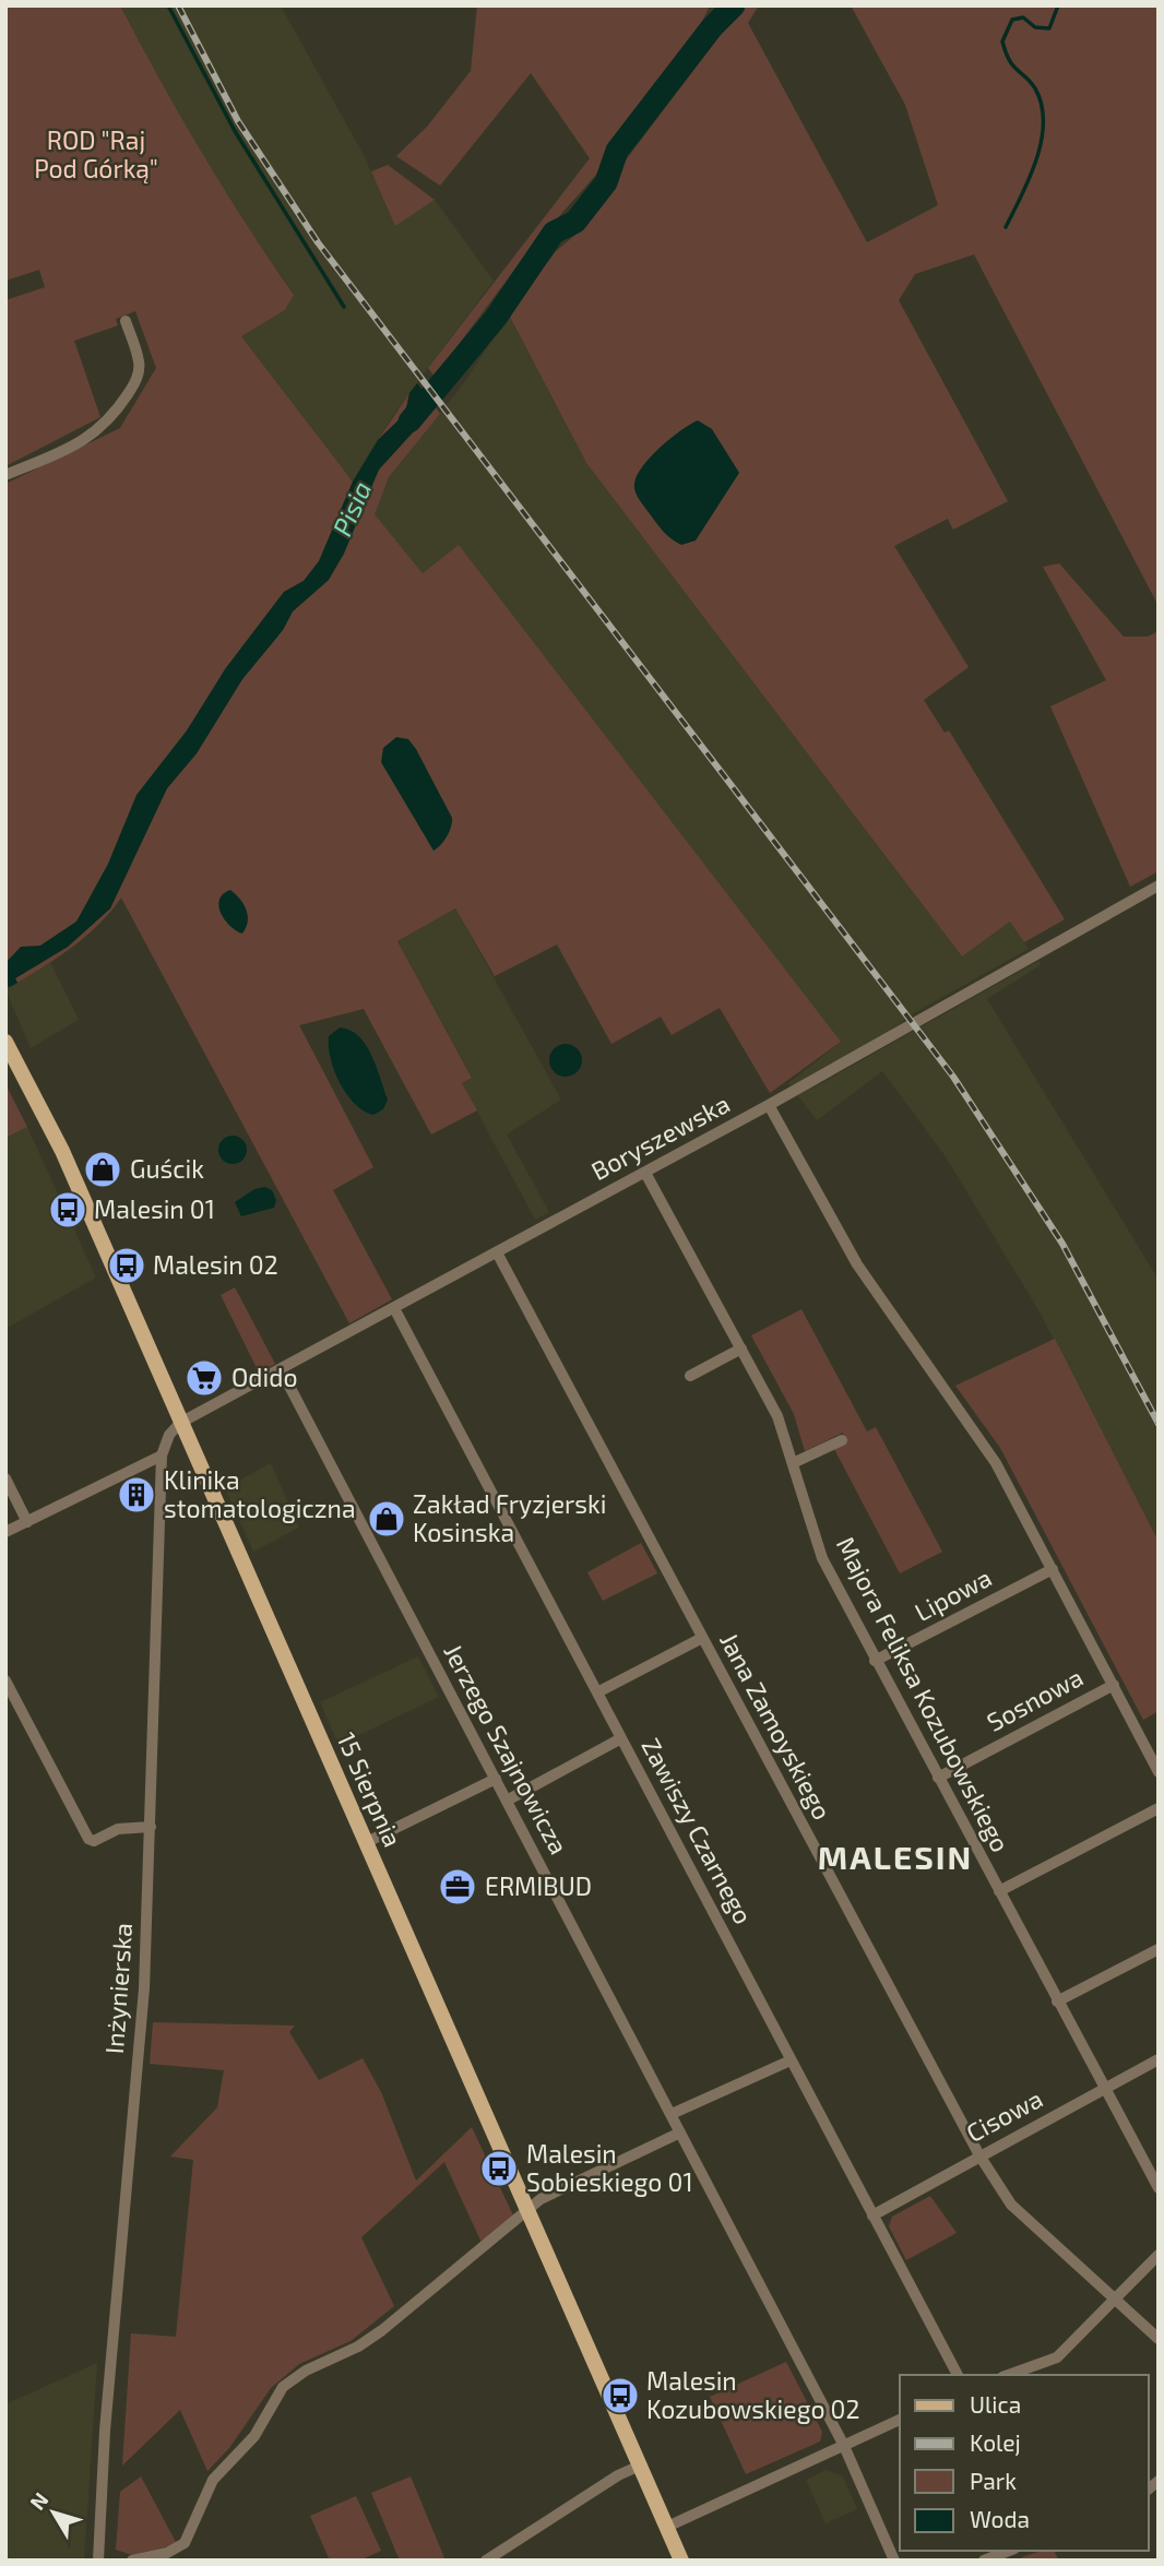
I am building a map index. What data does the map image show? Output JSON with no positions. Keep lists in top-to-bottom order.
{
  "streets": {
    "main road": ["15 Sierpnia"],
    "street": [
      "Boryszewska",
      "Lipowa",
      "Majora Feliksa Kozubowskiego",
      "Sosnowa",
      "Jana Zamoyskiego",
      "Jerzego Szajnowicza",
      "Zawiszy Czarnego",
      "Inżynierska",
      "Cisowa"
    ]
  },
  "crossings": [
    ["Boryszewska", "Majora Feliksa Kozubowskiego"],
    ["Boryszewska", "Jana Zamoyskiego"],
    ["Boryszewska", "Jerzego Szajnowicza"],
    ["Boryszewska", "15 Sierpnia"],
    ["Boryszewska", "Zawiszy Czarnego"],
    ["Boryszewska", "Inżynierska"],
    ["Lipowa", "Majora Feliksa Kozubowskiego"],
    ["Majora Feliksa Kozubowskiego", "Sosnowa"],
    ["Majora Feliksa Kozubowskiego", "Cisowa"],
    ["Jana Zamoyskiego", "Cisowa"],
    ["15 Sierpnia", "Inżynierska"],
    ["Zawiszy Czarnego", "Cisowa"]
  ],
  "districts": ["MALESIN"],
  "water": ["Pisia"],
  "parks": ["ROD \"Raj Pod Górką\""],
  "places": {
    "shop": ["Guścik", "Zakład Fryzjerski Kosinska"],
    "bus stop": [
      "Malesin 01",
      "Malesin 02",
      "Malesin Sobieskiego 01",
      "Malesin Kozubowskiego 02"
    ],
    "supermarket": ["Odido"],
    "building": ["Klinika stomatologiczna"],
    "office": ["ERMIBUD"]
  },
  "legend": [
    "Ulica",
    "Kolej",
    "Park",
    "Woda"
  ],
  "north": "top left"
}
